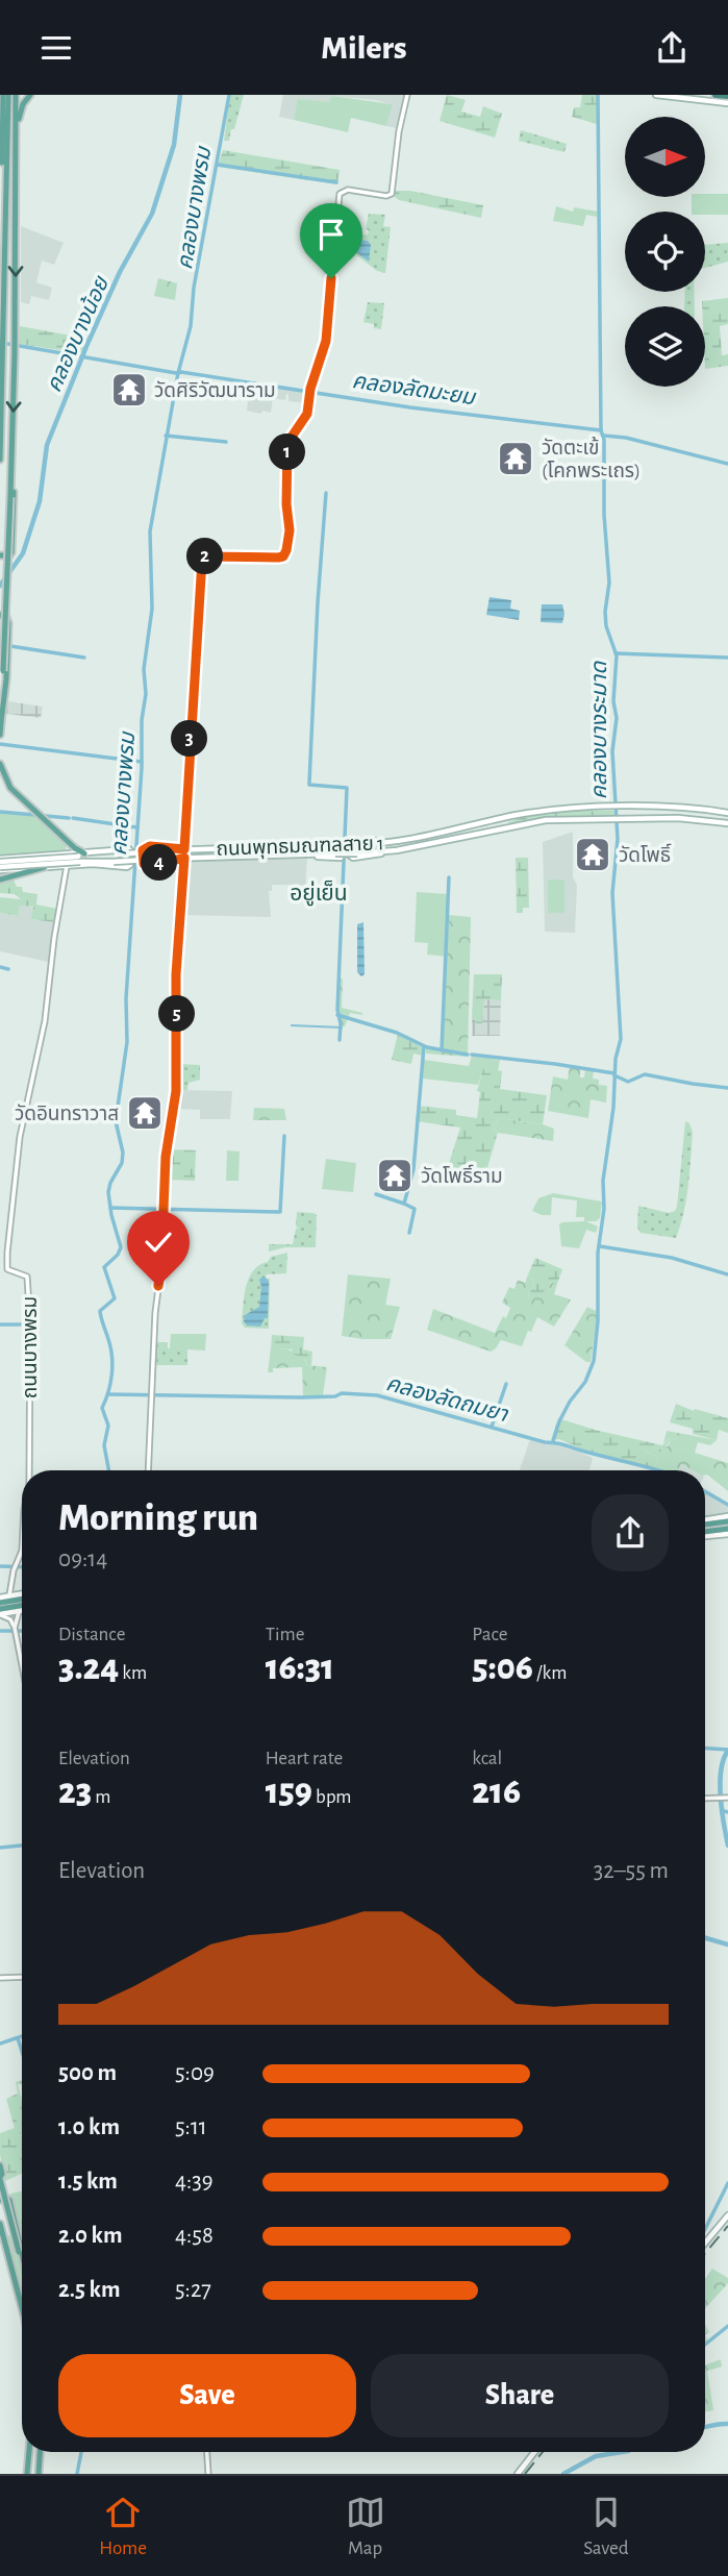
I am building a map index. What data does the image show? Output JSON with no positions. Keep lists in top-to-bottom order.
{
  "streets": {
    "main road": ["ถนนพุทธมณฑลสาย 1"],
    "street": ["ถนนบางพรม"]
  },
  "districts": ["อยู่เย็น"],
  "water": [
    "คลองบางพรม",
    "คลองบางน้อย",
    "คลองลัดมะยม",
    "คลองบางระมาด",
    "คลองลัดถมยา"
  ],
  "places": {
    "temple": [
      "วัดศิริวัฒนาราม",
      "วัดตะเข้ (โคกพระเถร)",
      "วัดโพธิ์",
      "วัดอินทราวาส",
      "วัดโพธิ์ราม"
    ]
  },
  "north": "right",
  "page": {
    "header": "Milers",
    "pins": [
      "1",
      "2",
      "3",
      "4",
      "5"
    ],
    "heading": ["Morning run", "09:14"],
    "stats": [
      ["Distance", "3.24 km"],
      ["Time", "16:31"],
      ["Pace", "5:06 /km"],
      ["Elevation", "23 m"],
      ["Heart rate", "159 bpm"],
      ["kcal", "216"]
    ],
    "chart": ["Elevation", "32–55 m"],
    "list": [
      {
        "name": "500 m",
        "note": "5:09"
      },
      {
        "name": "1.0 km",
        "note": "5:11"
      },
      {
        "name": "1.5 km",
        "note": "4:39"
      },
      {
        "name": "2.0 km",
        "note": "4:58"
      },
      {
        "name": "2.5 km",
        "note": "5:27"
      }
    ],
    "buttons": ["Save", "Share"],
    "tabs": ["Home", "Map", "Saved"]
  }
}
